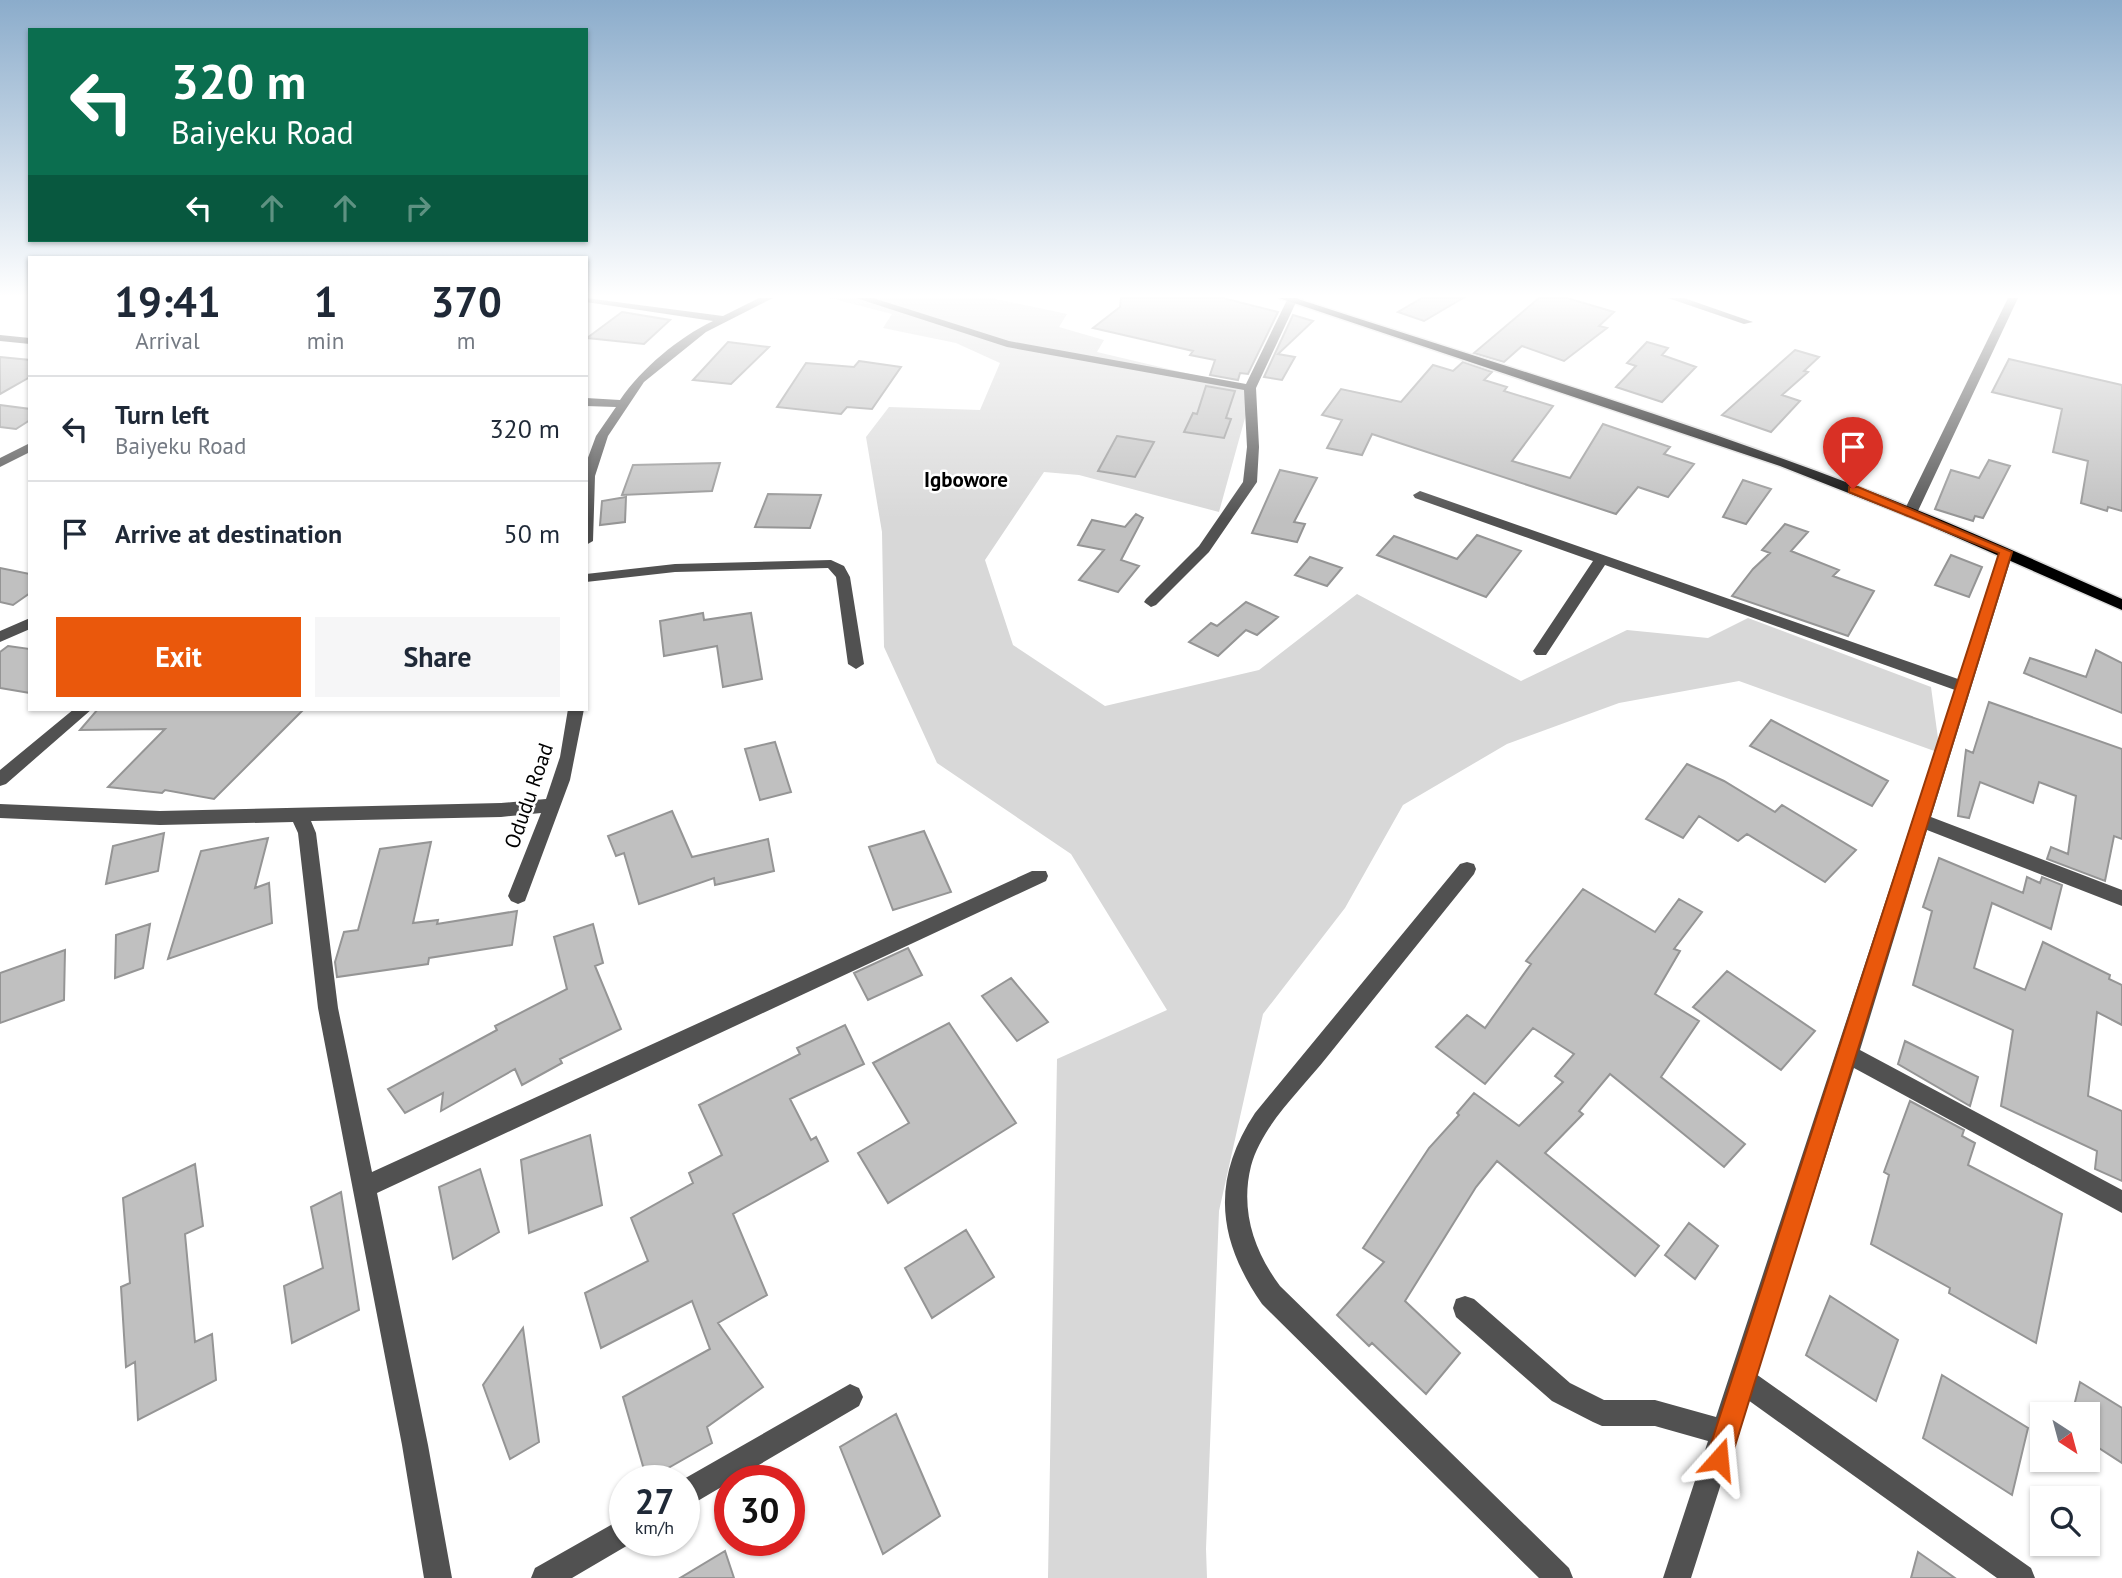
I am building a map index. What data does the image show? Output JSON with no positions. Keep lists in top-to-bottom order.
{
  "streets": {
    "street": ["Odudu Road"]
  },
  "districts": ["Igbowore"],
  "north": "bottom right",
  "page": {
    "turn": ["320 m", "Baiyeku Road"],
    "eta": [
      "19:41",
      "Arrival",
      "1",
      "min",
      "370",
      "m"
    ],
    "list": [
      {
        "name": "Turn left",
        "note": "Baiyeku Road",
        "value": "320 m"
      },
      {
        "name": "Arrive at destination",
        "value": "50 m"
      }
    ],
    "buttons": ["Exit", "Share"],
    "speed": "27 km/h",
    "limit": "30"
  }
}
